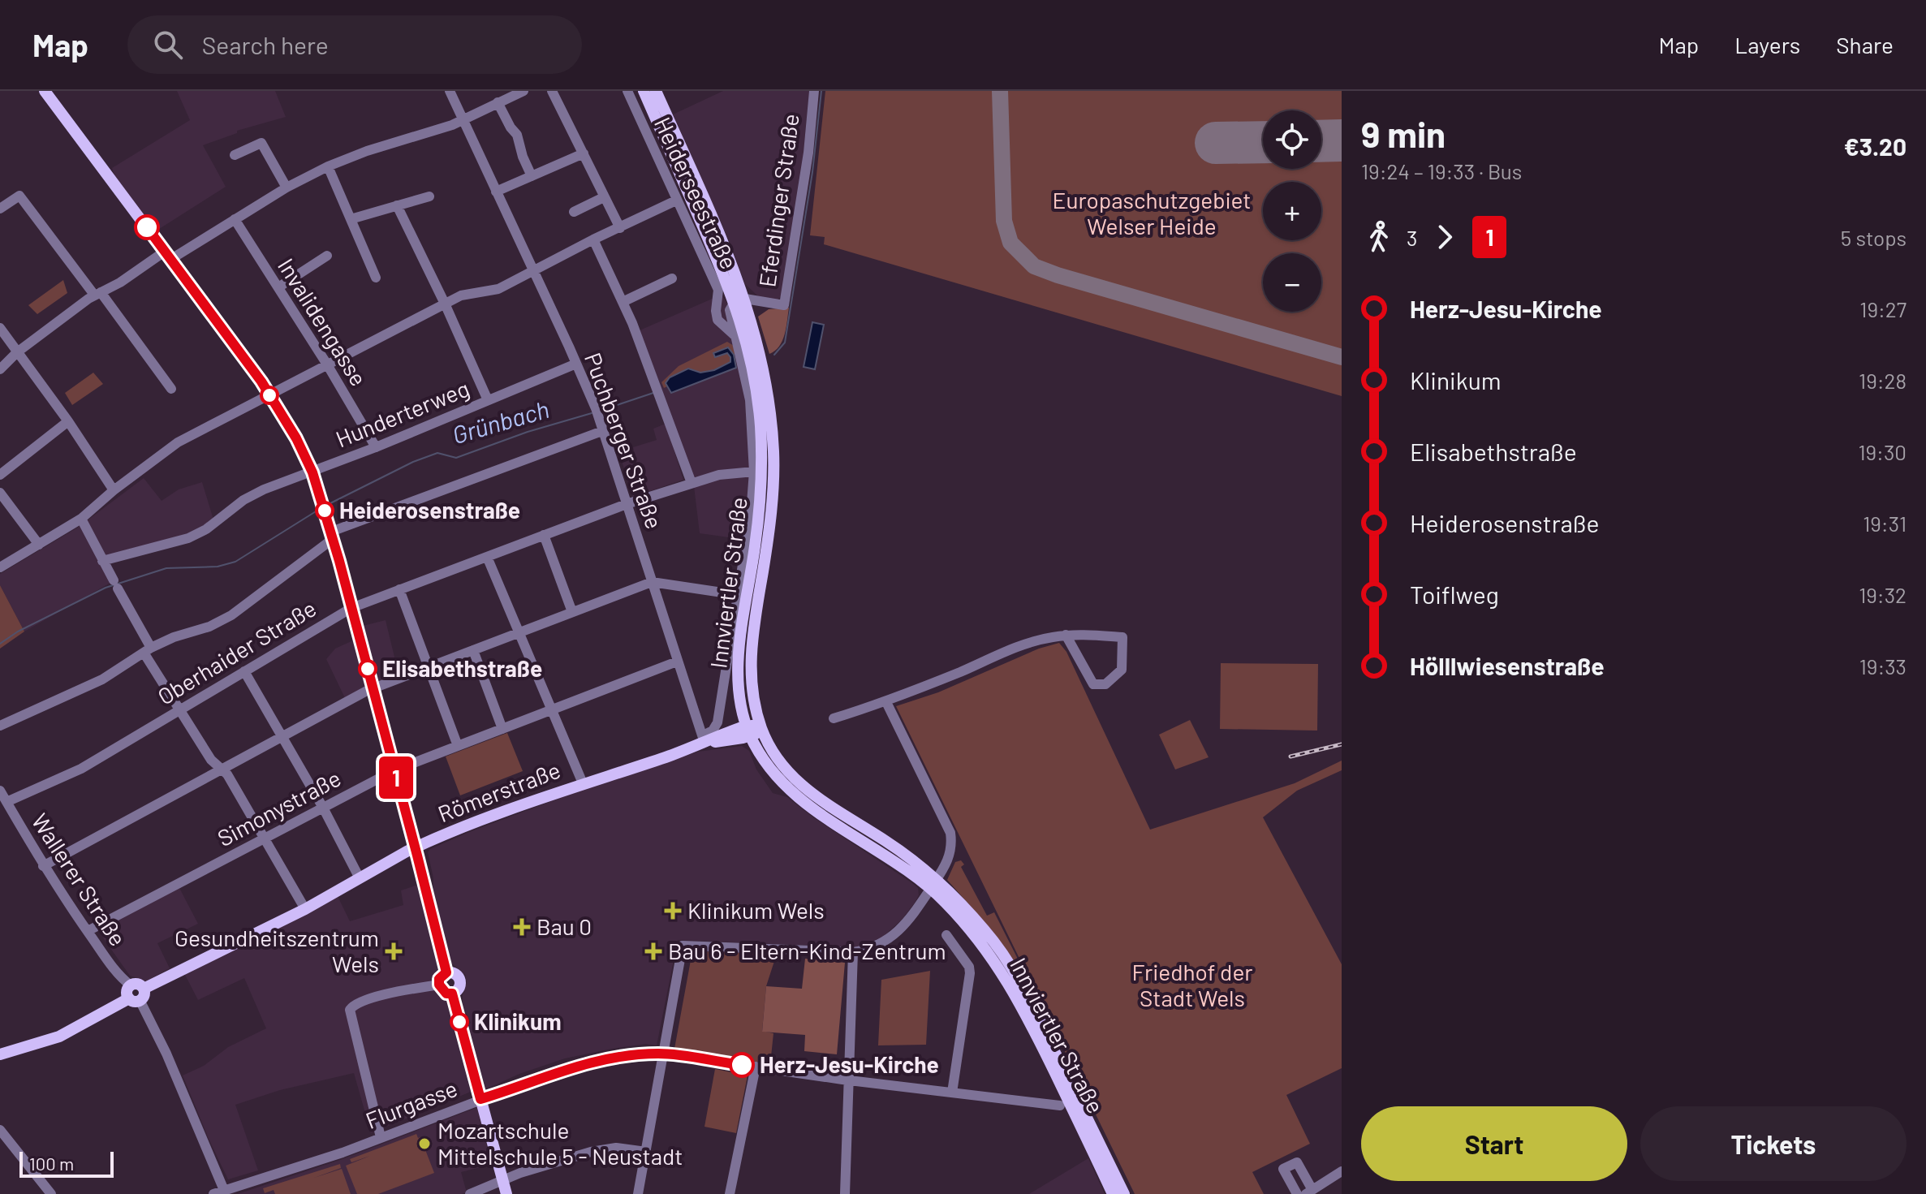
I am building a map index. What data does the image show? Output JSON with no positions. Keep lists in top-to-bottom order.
{
  "streets": {
    "main road": ["Innviertler Straße", "Römerstraße"],
    "street": [
      "Heiderseestraße",
      "Eferdinger Straße",
      "Invalidengasse",
      "Hunderterweg",
      "Puchberger Straße",
      "Oberhaider Straße",
      "Simonystraße",
      "Wallerer Straße",
      "Flurgasse"
    ]
  },
  "crossings": [
    ["Heiderseestraße", "Eferdinger Straße"],
    ["Heiderseestraße", "Innviertler Straße"],
    ["Eferdinger Straße", "Innviertler Straße"],
    ["Invalidengasse", "Hunderterweg"],
    ["Hunderterweg", "Puchberger Straße"],
    ["Puchberger Straße", "Oberhaider Straße"],
    ["Puchberger Straße", "Römerstraße"],
    ["Puchberger Straße", "Simonystraße"],
    ["Innviertler Straße", "Römerstraße"],
    ["Oberhaider Straße", "Wallerer Straße"],
    ["Simonystraße", "Wallerer Straße"]
  ],
  "water": ["Grünbach"],
  "parks": ["Europaschutzgebiet Welser Heide", "Friedhof der Stadt Wels"],
  "places": {
    "other": [
      "Heiderosenstraße",
      "Elisabethstraße",
      "Klinikum",
      "Herz-Jesu-Kirche",
      "Mozartschule Mittelschule 5 - Neustadt"
    ],
    "health": [
      "Klinikum Wels",
      "Bau 0",
      "Gesundheitszentrum Wels",
      "Bau 6 - Eltern-Kind-Zentrum"
    ]
  },
  "lines": ["bus line 1"],
  "scale_bar": "100 m",
  "page": {
    "header": "Map",
    "search": "Search here",
    "nav": ["Map", "Layers", "Share"],
    "on_map": "1",
    "heading": ["9 min", "19:24 – 19:33 · Bus", "€3.20"],
    "map_buttons": ["+", "−"],
    "legs": ["3", "1", "5 stops"],
    "list": [
      {
        "name": "Herz-Jesu-Kirche",
        "value": "19:27"
      },
      {
        "name": "Klinikum",
        "value": "19:28"
      },
      {
        "name": "Elisabethstraße",
        "value": "19:30"
      },
      {
        "name": "Heiderosenstraße",
        "value": "19:31"
      },
      {
        "name": "Toiflweg",
        "value": "19:32"
      },
      {
        "name": "Hölllwiesenstraße",
        "value": "19:33"
      }
    ],
    "buttons": ["Start", "Tickets"],
    "scale": "100 m"
  }
}
